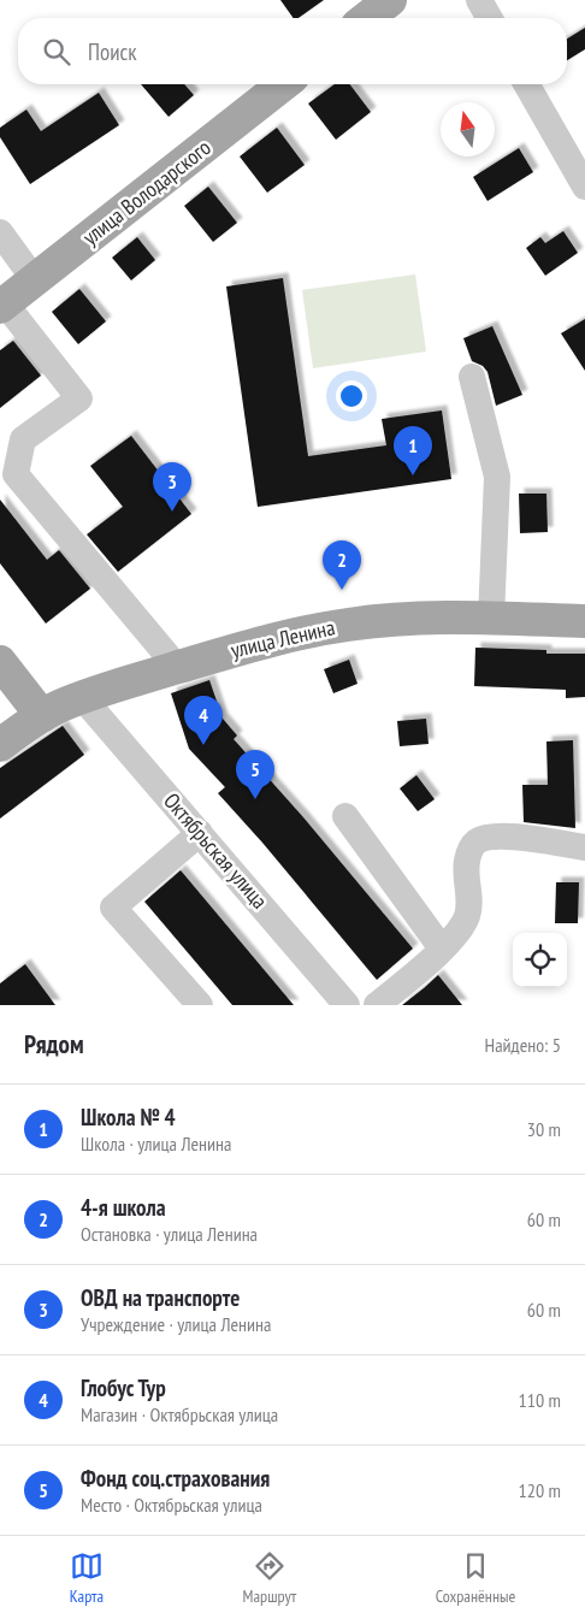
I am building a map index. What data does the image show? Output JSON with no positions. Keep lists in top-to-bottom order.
{
  "streets": {
    "main road": ["улица Володарского", "улица Ленина"],
    "street": ["Октябрьская улица"]
  },
  "crossings": [
    ["улица Ленина", "Октябрьская улица"]
  ],
  "north": "top",
  "page": {
    "search": "Поиск",
    "pins": [
      "1",
      "3",
      "2",
      "4",
      "5"
    ],
    "heading": ["Рядом", "Найдено: 5"],
    "list": [
      {
        "mark": "1",
        "name": "Школа № 4",
        "note": "Школа · улица Ленина",
        "value": "30 m"
      },
      {
        "mark": "2",
        "name": "4-я школа",
        "note": "Остановка · улица Ленина",
        "value": "60 m"
      },
      {
        "mark": "3",
        "name": "ОВД на транспорте",
        "note": "Учреждение · улица Ленина",
        "value": "60 m"
      },
      {
        "mark": "4",
        "name": "Глобус Тур",
        "note": "Магазин · Октябрьская улица",
        "value": "110 m"
      },
      {
        "mark": "5",
        "name": "Фонд соц.страхования",
        "note": "Место · Октябрьская улица",
        "value": "120 m"
      }
    ],
    "nav": ["Карта", "Маршрут", "Сохранённые"]
  }
}
